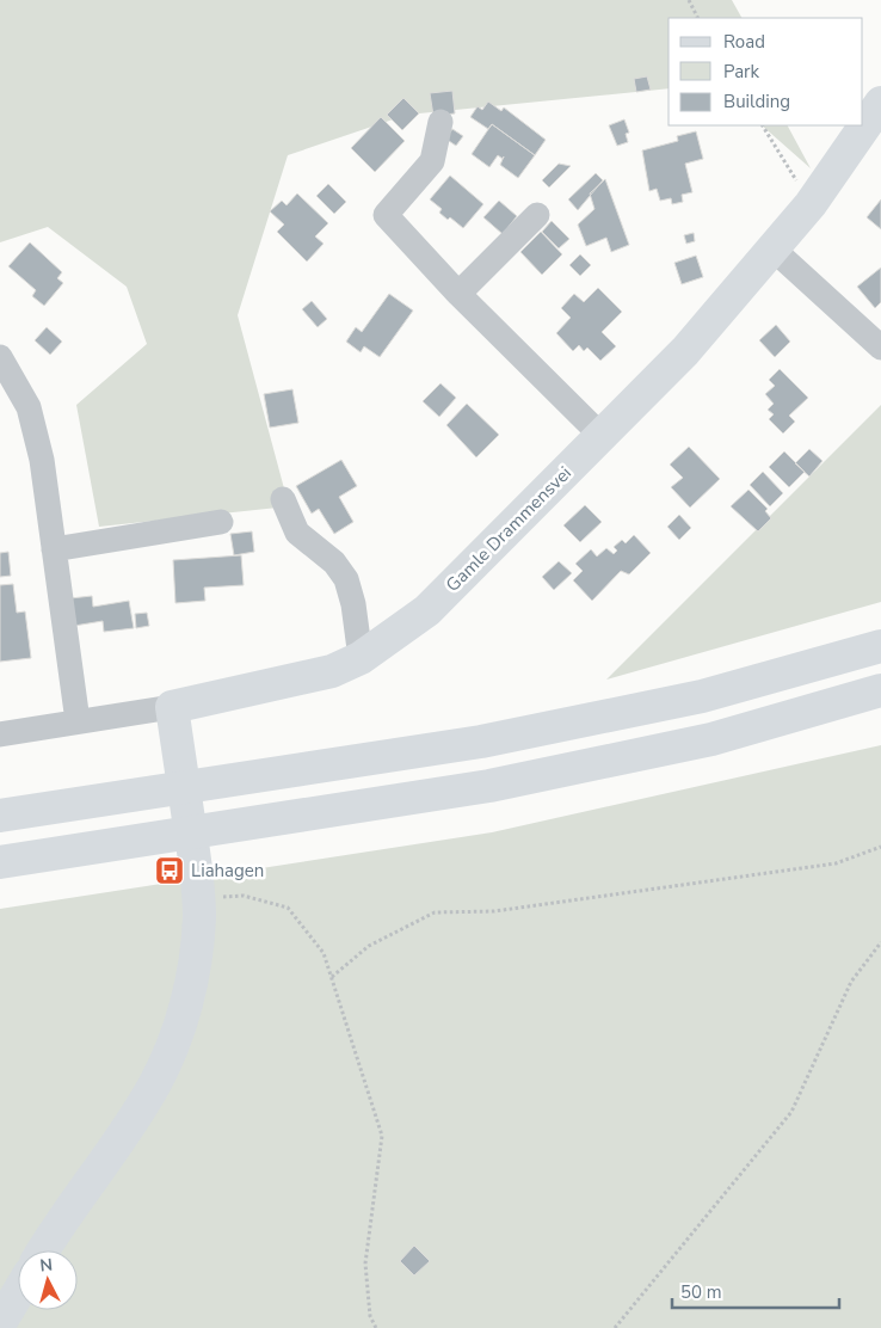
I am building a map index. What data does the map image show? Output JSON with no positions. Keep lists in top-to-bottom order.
{
  "streets": {
    "main road": ["Gamle Drammensvei"]
  },
  "places": {
    "bus stop": ["Liahagen"]
  },
  "legend": ["Road", "Park", "Building"],
  "scale_bar": "50 m",
  "north": "top"
}
